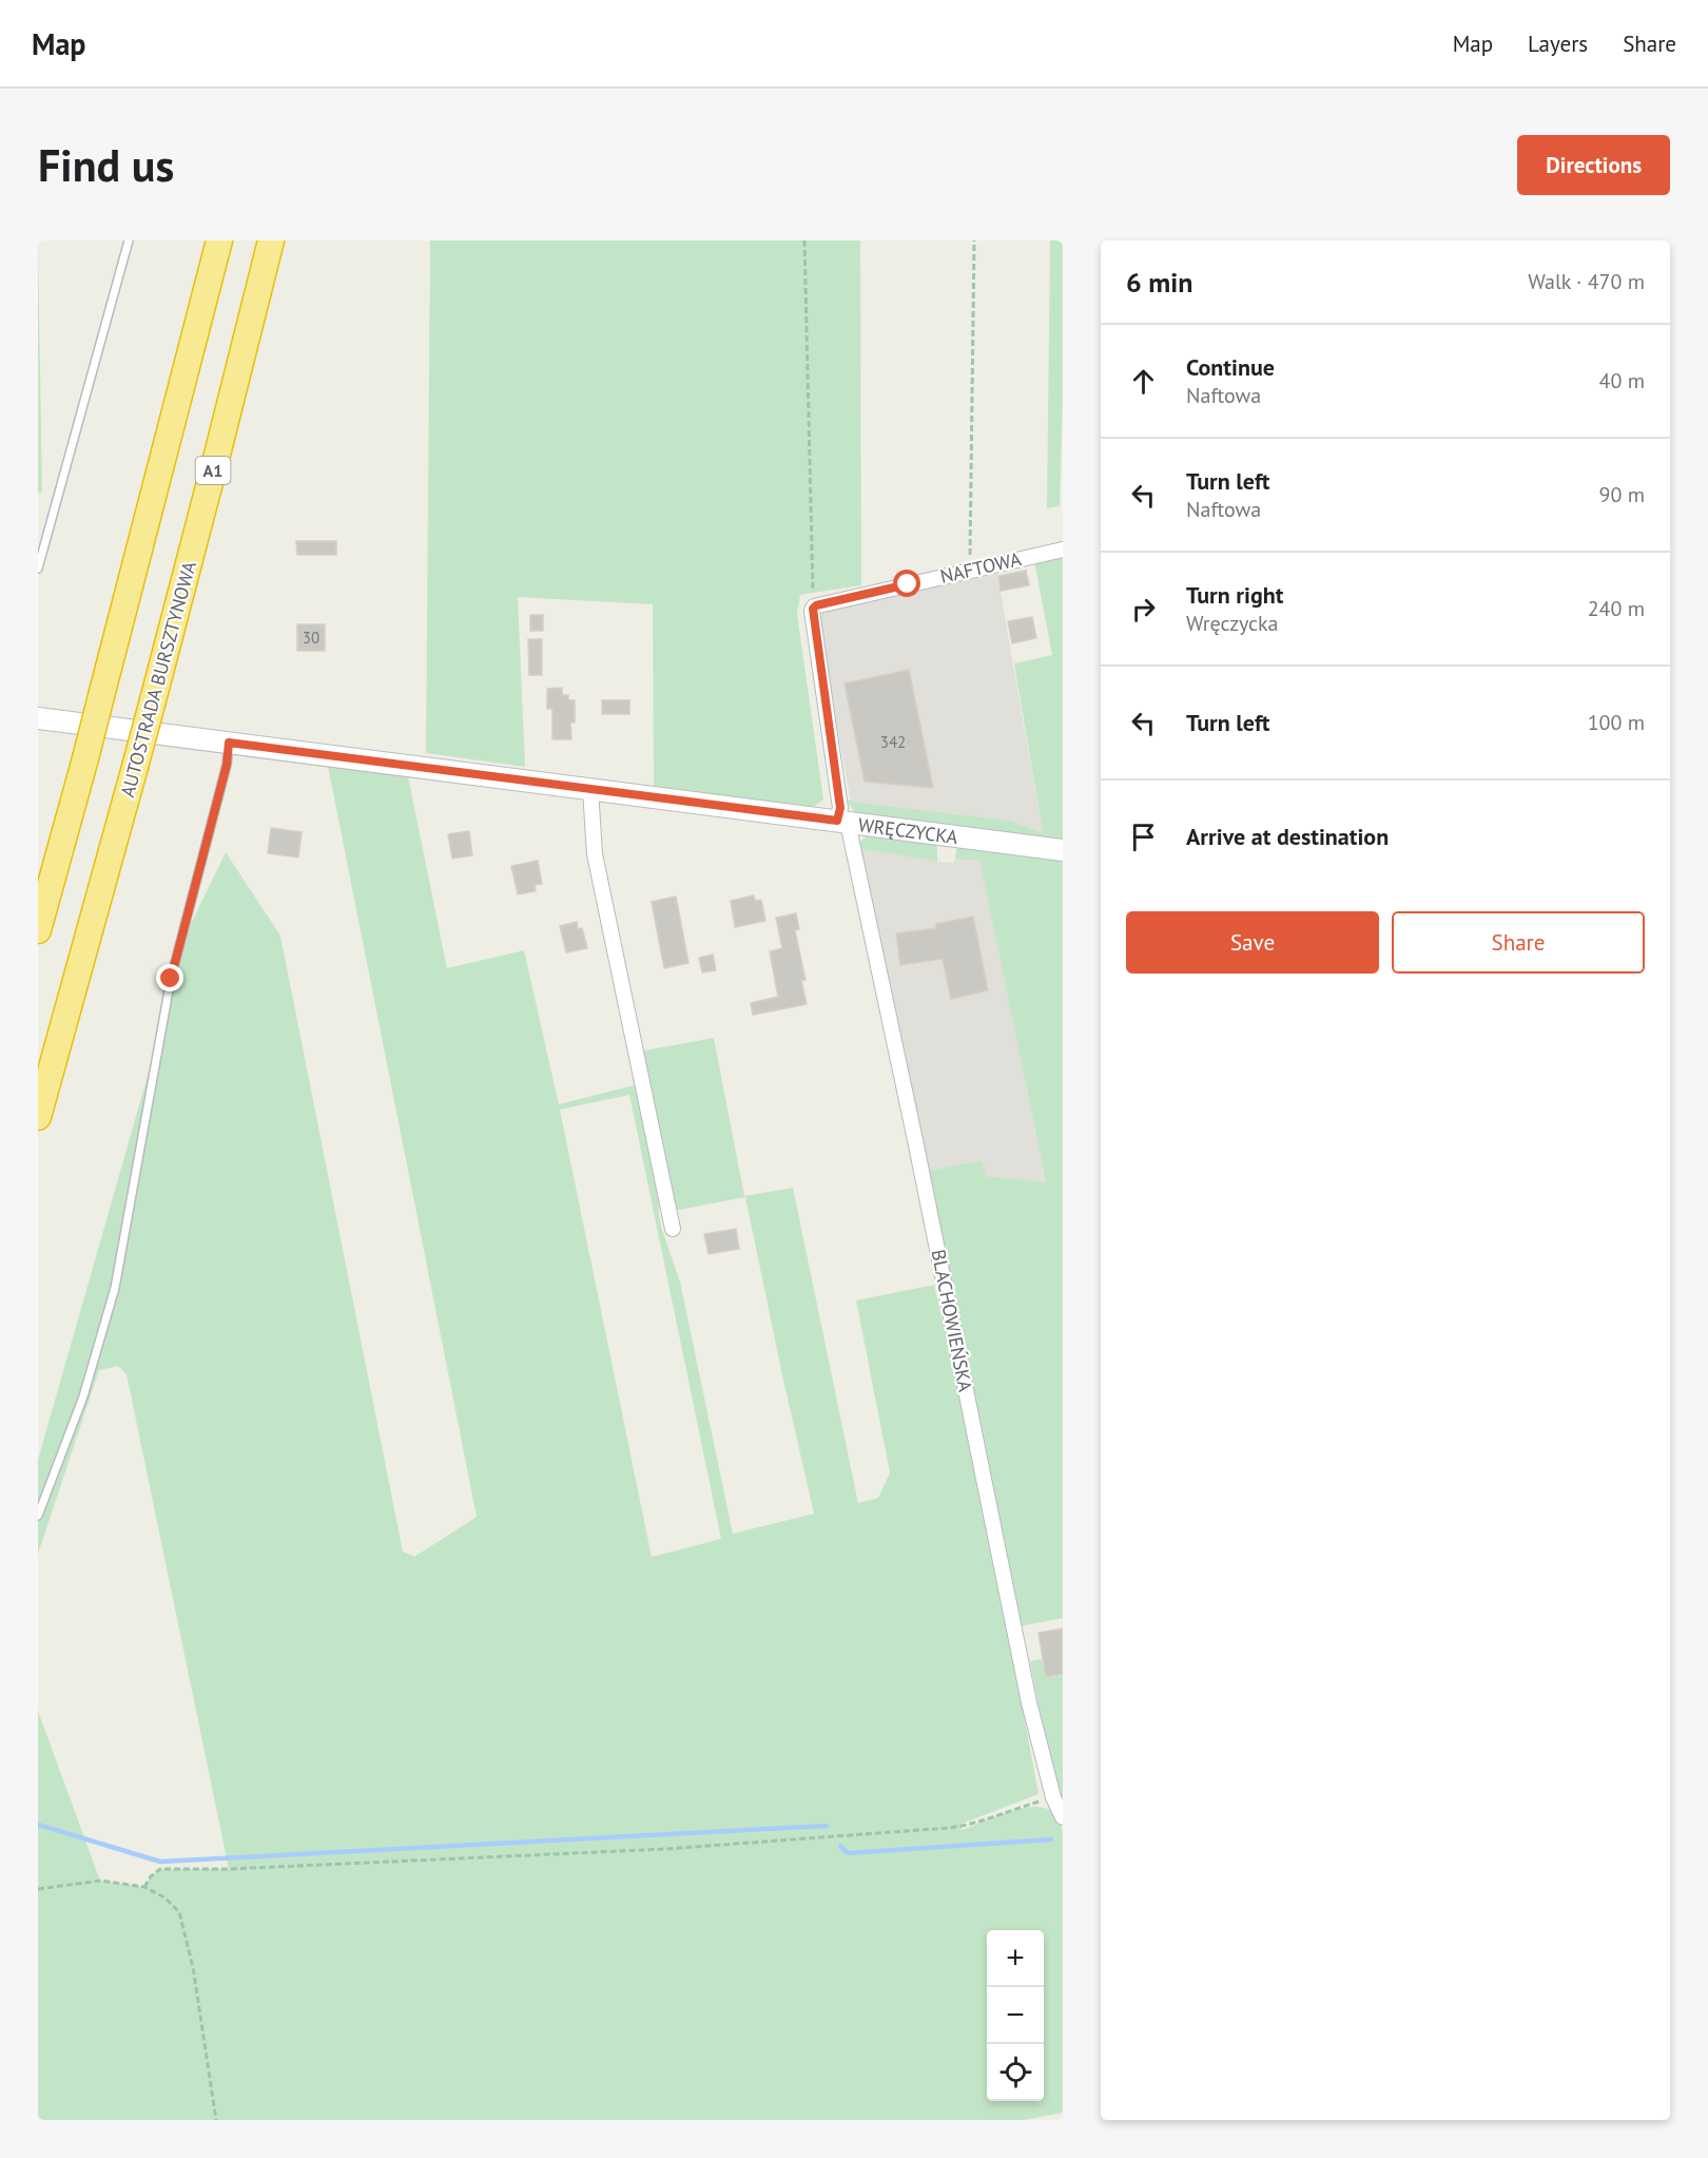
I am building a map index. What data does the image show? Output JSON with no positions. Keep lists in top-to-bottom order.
{
  "streets": {
    "highway": ["A1", "AUTOSTRADA BURSZTYNOWA"],
    "main road": ["WRĘCZYCKA"],
    "street": ["NAFTOWA", "BLACHOWIEŃSKA"]
  },
  "crossings": [
    ["WRĘCZYCKA", "BLACHOWIEŃSKA"]
  ],
  "house_numbers": ["30", "342"],
  "page": {
    "header": "Map",
    "nav": ["Map", "Layers", "Share"],
    "buttons": [
      "Directions",
      ["Save", "Share"]
    ],
    "title": "Find us",
    "heading": ["6 min", "Walk · 470 m"],
    "list": [
      ["Continue", "Naftowa", "40 m"],
      ["Turn left", "Naftowa", "90 m"],
      ["Turn right", "Wręczycka", "240 m"],
      ["Turn left", "100 m"],
      "Arrive at destination"
    ],
    "map_buttons": ["+", "−"]
  }
}
